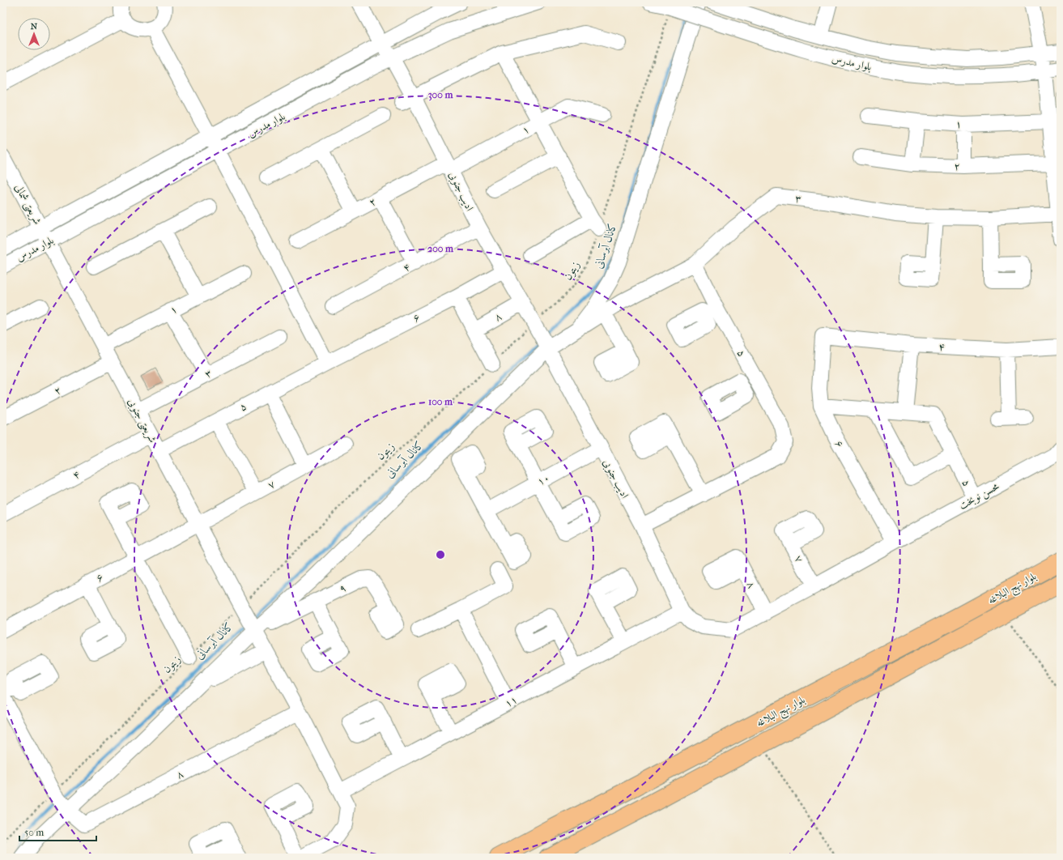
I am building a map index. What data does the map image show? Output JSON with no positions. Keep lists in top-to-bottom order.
{
  "streets": {
    "main road": ["بلوار نهج البلاغه"],
    "street": [
      "بلوار مدرس",
      "۱",
      "۲",
      "ادیب جنوبی",
      "۳",
      "شریعتی شمالی",
      "۴",
      "۸",
      "۶",
      "۵",
      "شریعتی جنوبی",
      "۱۰",
      "۷",
      "محسن نوبخت",
      "۹",
      "۱۱"
    ],
    "path": ["زیتون"]
  },
  "crossings": [
    ["بلوار مدرس", "ادیب جنوبی"],
    ["بلوار مدرس", "شریعتی شمالی"],
    ["بلوار مدرس", "زیتون"],
    ["بلوار مدرس", "شریعتی جنوبی"],
    ["۱", "۲"],
    ["۱", "ادیب جنوبی"],
    ["۱", "شریعتی جنوبی"],
    ["۲", "ادیب جنوبی"],
    ["۲", "شریعتی جنوبی"],
    ["ادیب جنوبی", "۳"],
    ["ادیب جنوبی", "۴"],
    ["ادیب جنوبی", "زیتون"],
    ["ادیب جنوبی", "۸"],
    ["ادیب جنوبی", "۶"],
    ["ادیب جنوبی", "۱۰"],
    ["ادیب جنوبی", "محسن نوبخت"],
    ["ادیب جنوبی", "۱۱"],
    ["۳", "۸"],
    ["۳", "۵"],
    ["۳", "شریعتی جنوبی"],
    ["۳", "۹"],
    ["شریعتی شمالی", "شریعتی جنوبی"],
    ["۴", "۶"],
    ["۴", "شریعتی جنوبی"],
    ["زیتون", "شریعتی جنوبی"],
    ["۸", "شریعتی جنوبی"],
    ["۸", "محسن نوبخت"],
    ["۶", "۵"],
    ["۶", "شریعتی جنوبی"],
    ["۶", "۷"],
    ["۶", "محسن نوبخت"],
    ["۵", "شریعتی جنوبی"],
    ["۵", "محسن نوبخت"],
    ["شریعتی جنوبی", "۷"],
    ["شریعتی جنوبی", "۹"],
    ["شریعتی جنوبی", "۱۱"],
    ["۷", "محسن نوبخت"],
    ["محسن نوبخت", "۱۱"]
  ],
  "water": ["کانال آبرسانی"],
  "scale_bar": "50 m",
  "north": "top",
  "rings": ["300 m", "200 m", "100 m"]
}
